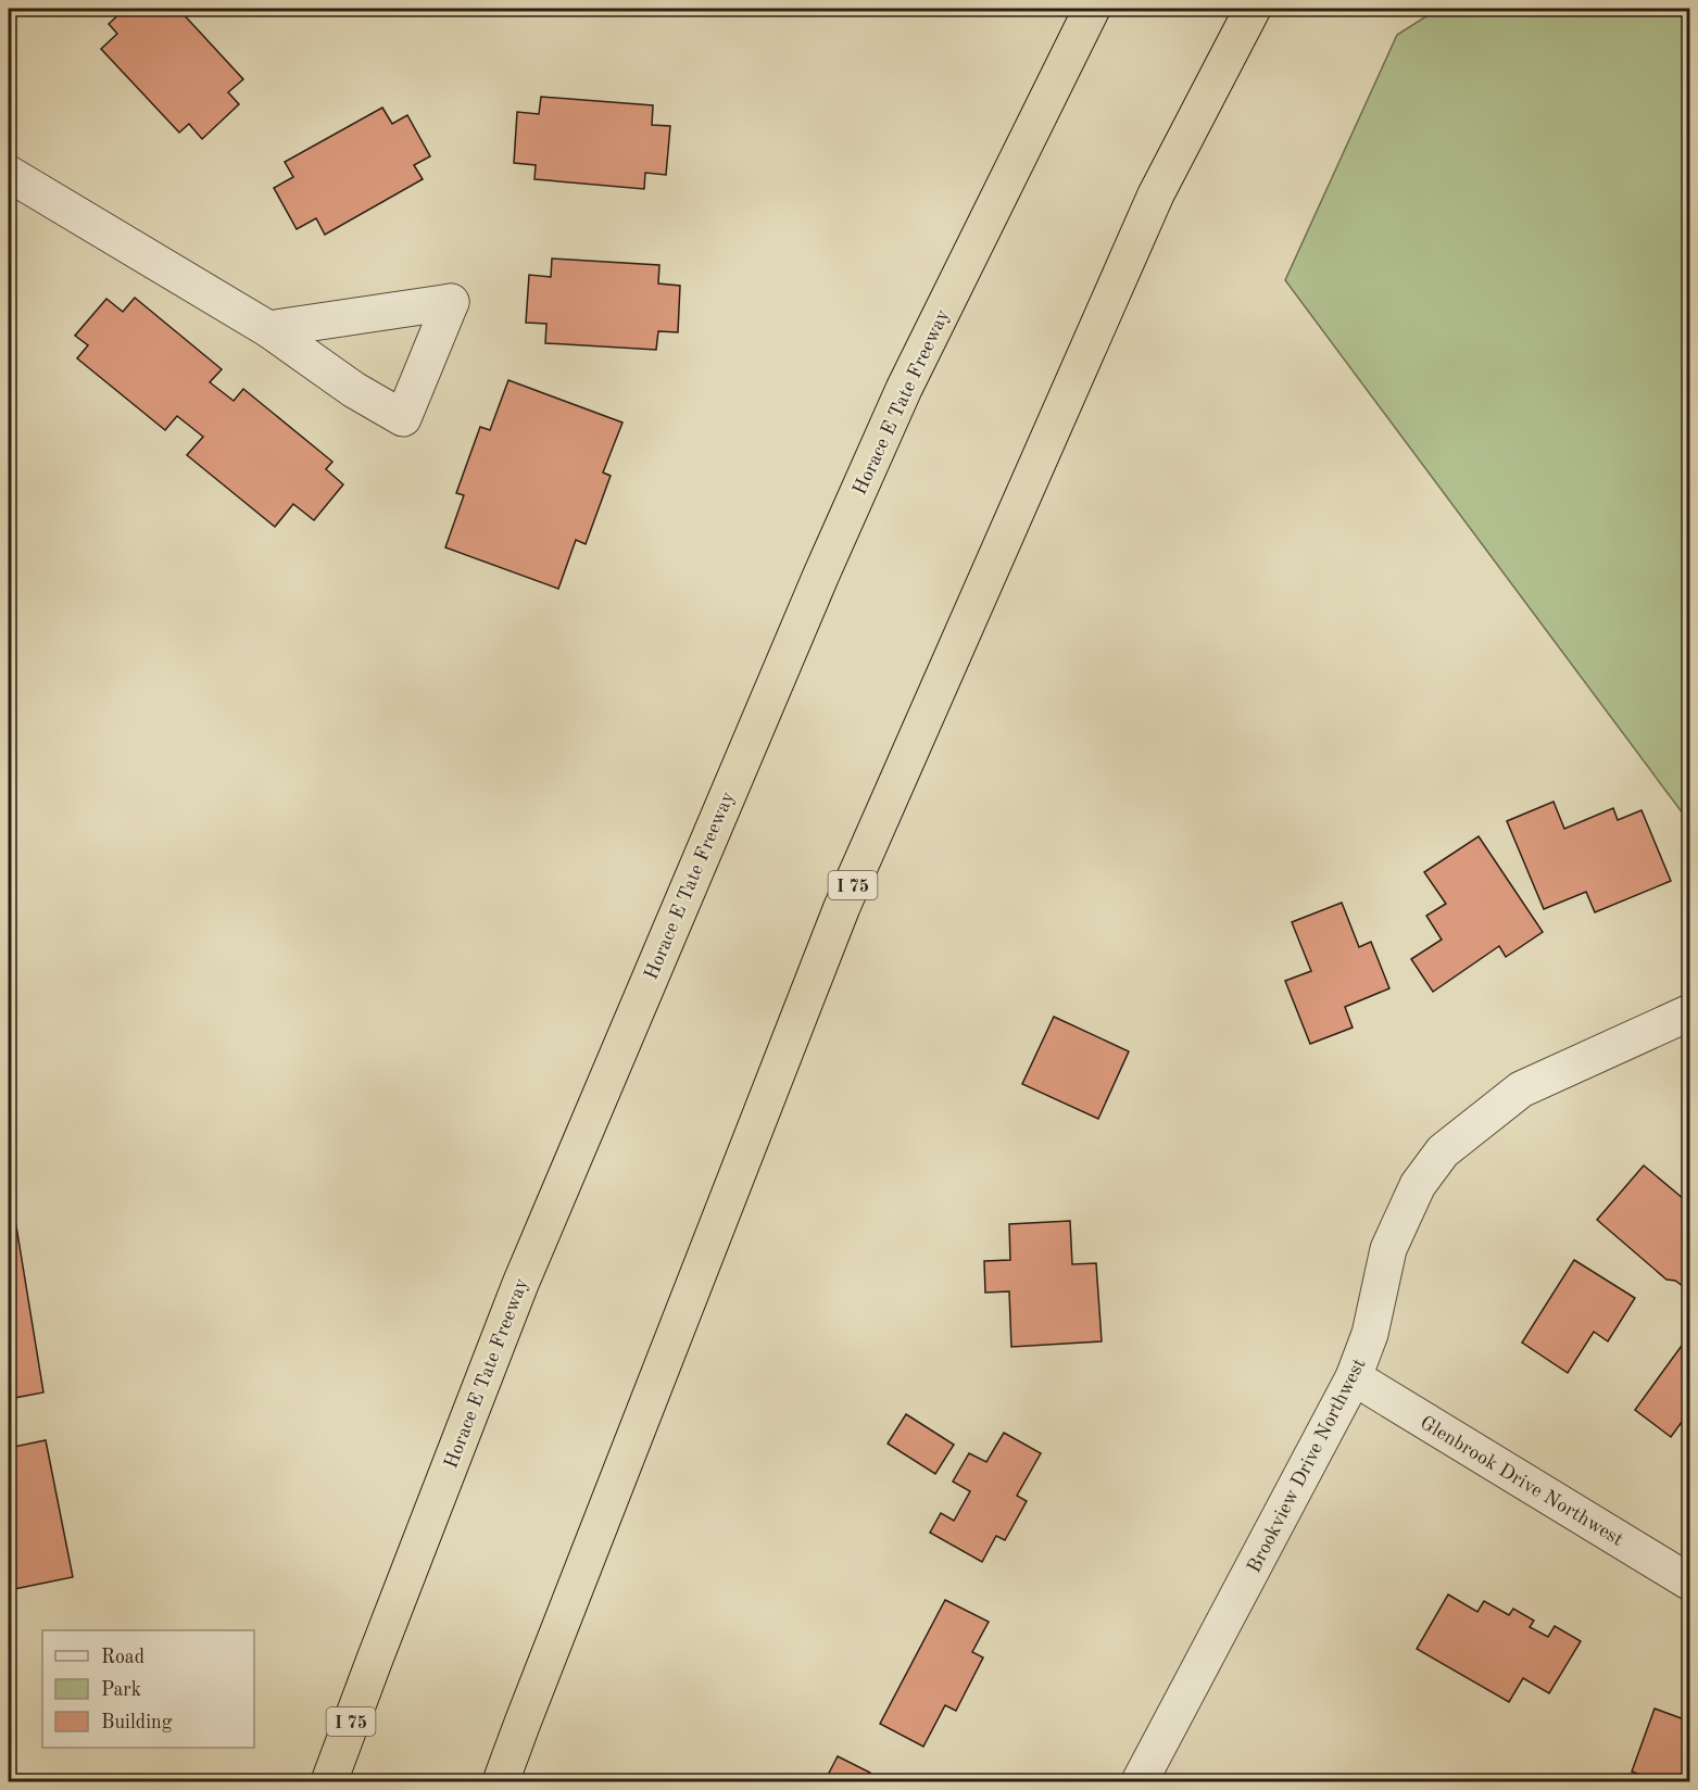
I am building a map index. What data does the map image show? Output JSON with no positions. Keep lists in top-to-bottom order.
{
  "streets": {
    "highway": ["Horace E Tate Freeway", "I 75"],
    "street": ["Brookview Drive Northwest", "Glenbrook Drive Northwest"]
  },
  "crossings": [
    ["Brookview Drive Northwest", "Glenbrook Drive Northwest"]
  ],
  "legend": ["Road", "Park", "Building"]
}
